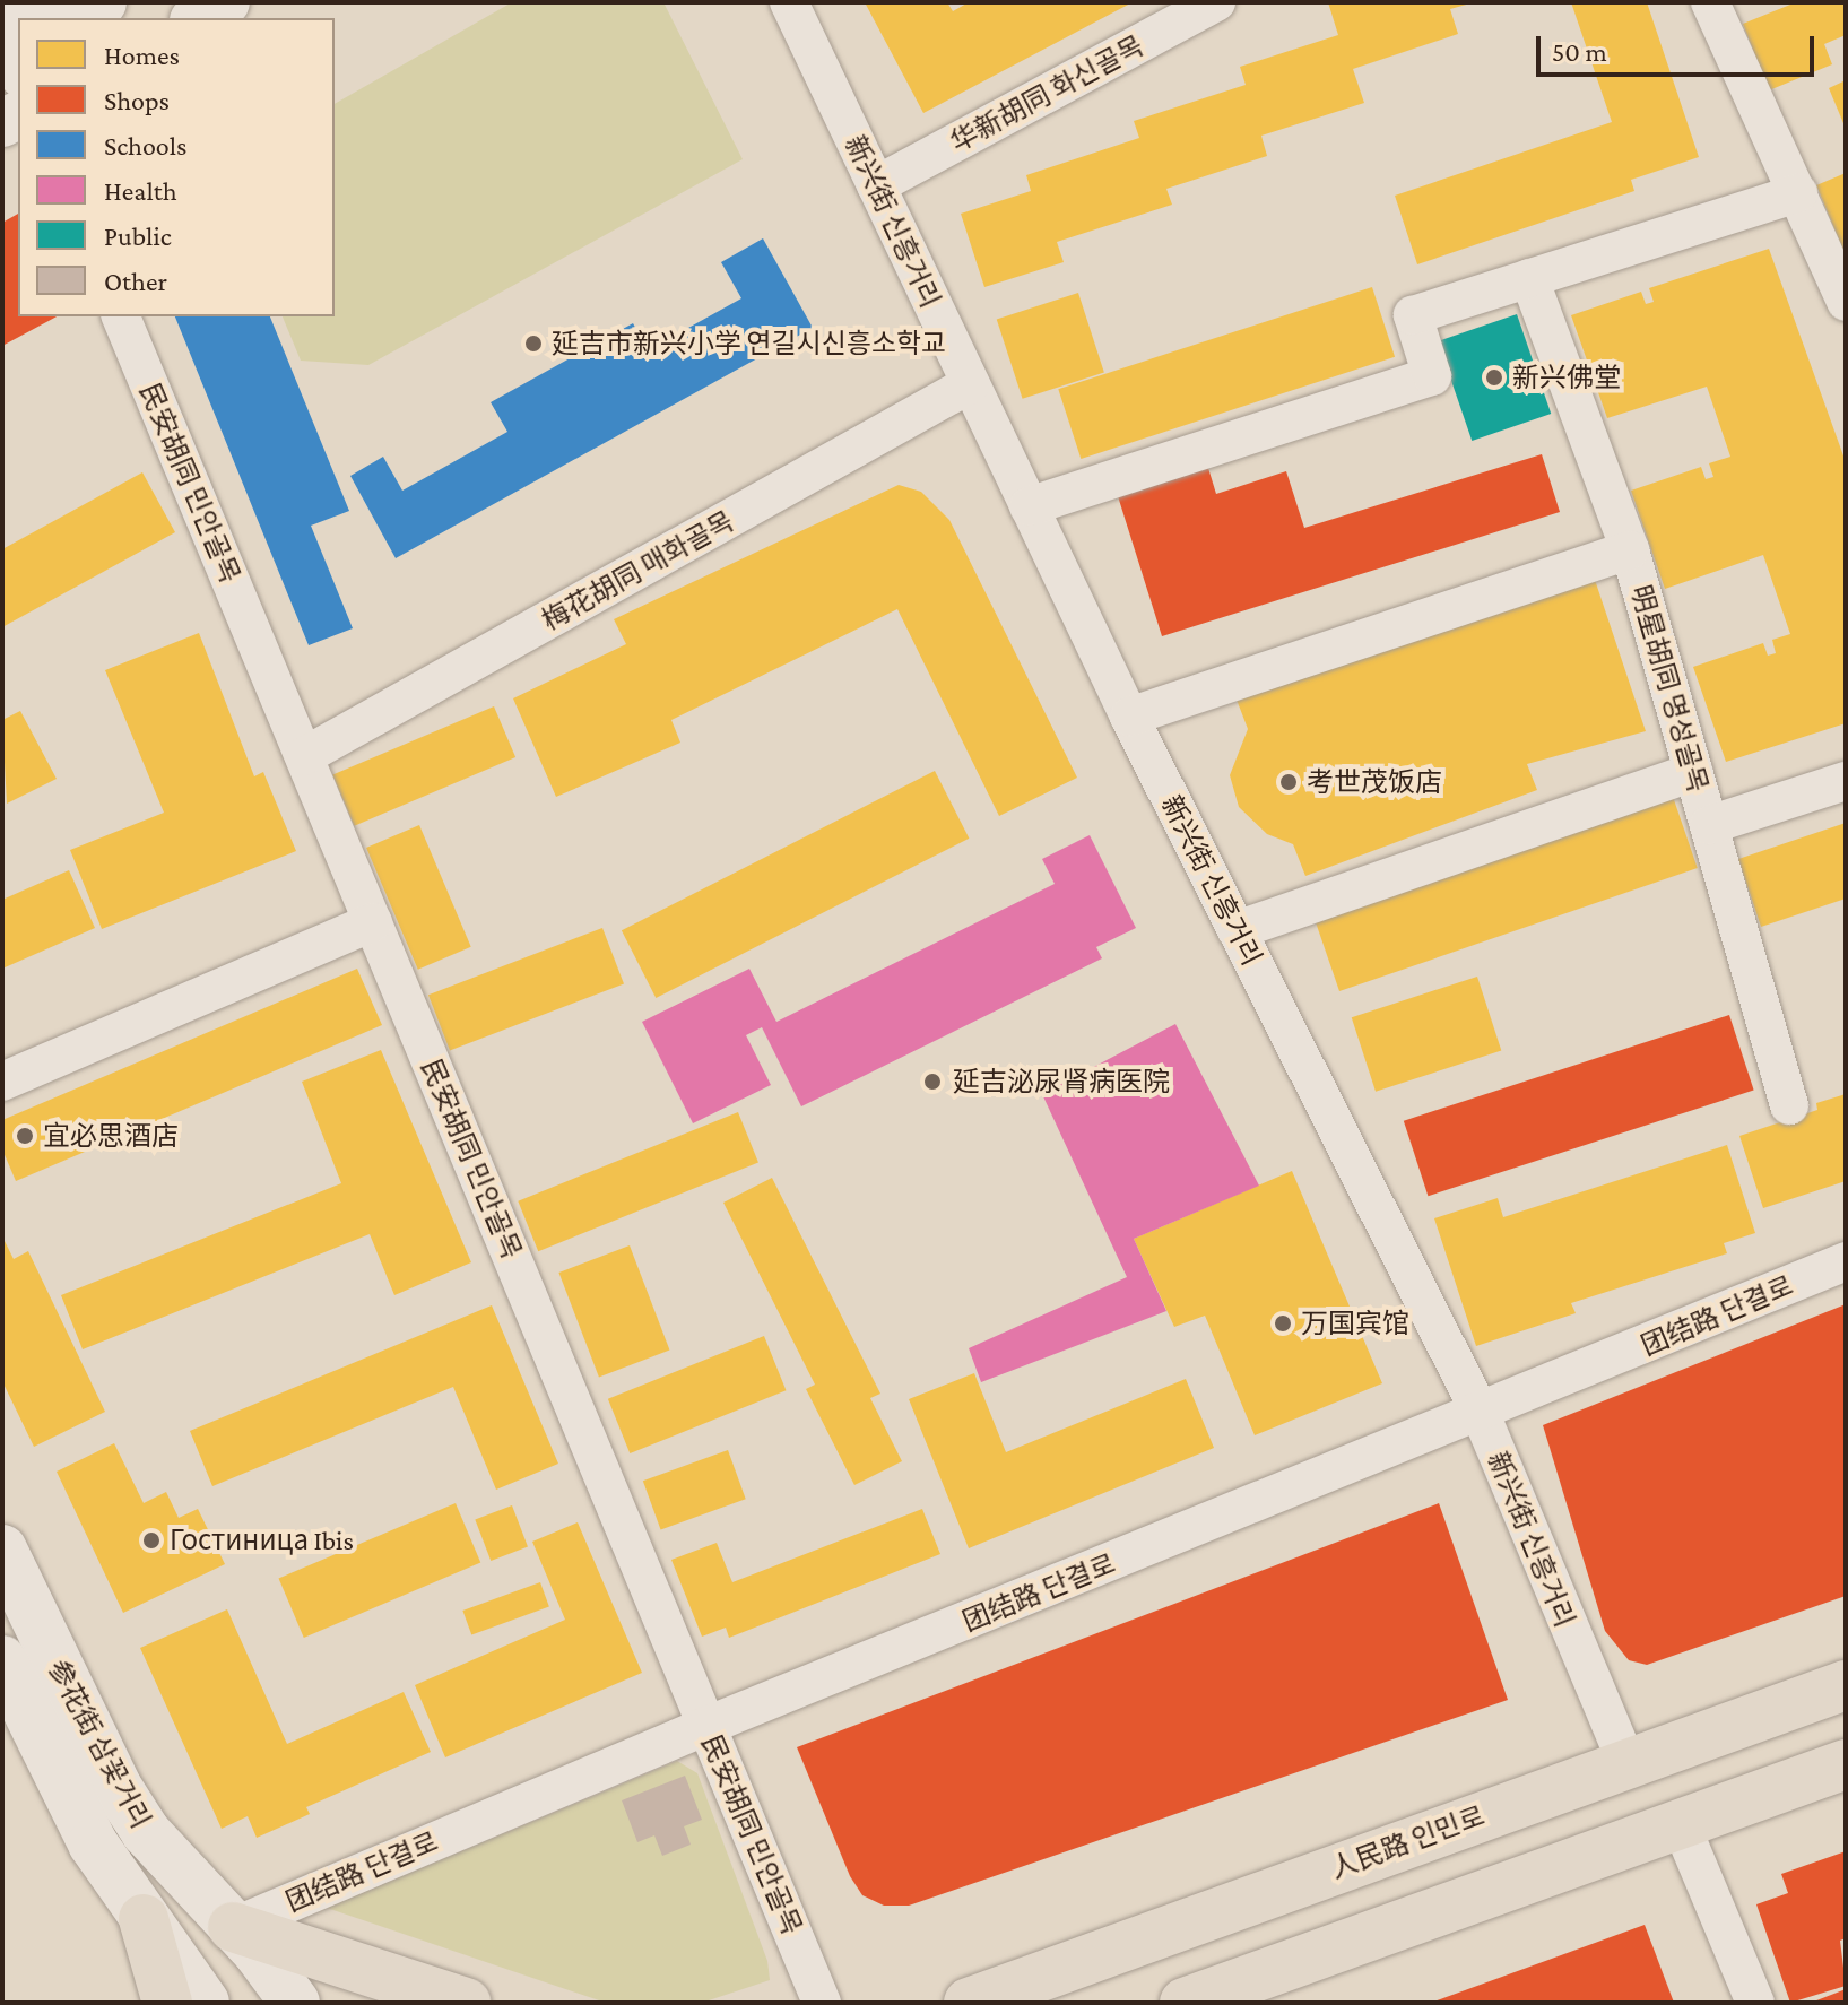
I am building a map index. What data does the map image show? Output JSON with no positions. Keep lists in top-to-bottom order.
{
  "streets": {
    "main road": ["参花街 삼꽃거리", "人民路 인민로"],
    "street": [
      "华新胡同 화신골목",
      "新兴街 신흥거리",
      "民安胡同 민안골목",
      "梅花胡同 매화골목",
      "明星胡同 명성골목",
      "团结路 단결로"
    ]
  },
  "crossings": [
    ["华新胡同 화신골목", "新兴街 신흥거리"],
    ["新兴街 신흥거리", "梅花胡同 매화골목"],
    ["新兴街 신흥거리", "团结路 단결로"],
    ["新兴街 신흥거리", "人民路 인민로"],
    ["民安胡同 민안골목", "梅花胡同 매화골목"],
    ["民安胡同 민안골목", "团结路 단결로"],
    ["团结路 단결로", "参花街 삼꽃거리"]
  ],
  "places": [
    "延吉市新兴小学 연길시신흥소학교",
    "新兴佛堂",
    "考世茂饭店",
    "延吉泌尿肾病医院",
    "宜必思酒店",
    "万国宾馆",
    "Гостиница Ibis"
  ],
  "legend": [
    "Homes",
    "Shops",
    "Schools",
    "Health",
    "Public",
    "Other"
  ],
  "scale_bar": "50 m"
}
